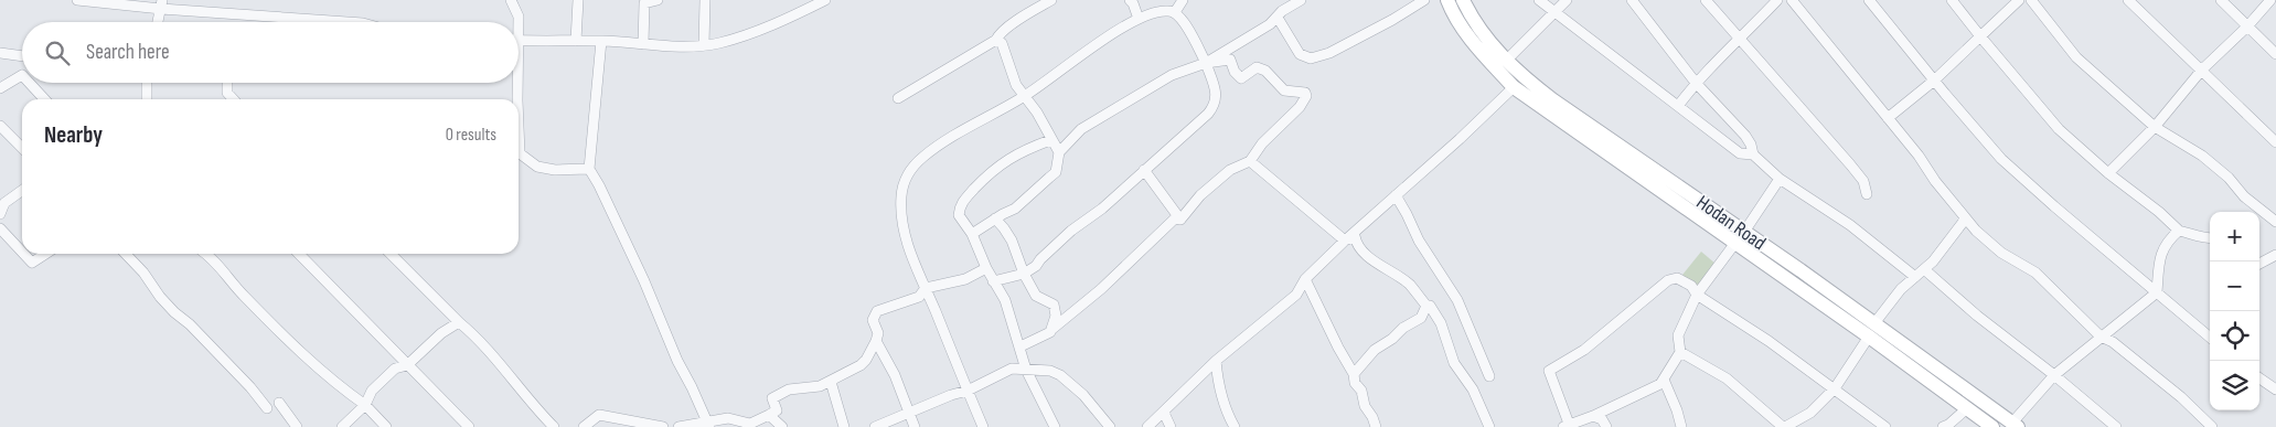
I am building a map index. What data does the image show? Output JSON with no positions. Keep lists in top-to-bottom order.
{
  "streets": {
    "main road": ["Hodan Road"]
  },
  "page": {
    "search": "Search here",
    "heading": ["Nearby", "0 results"],
    "map_buttons": ["+", "−"]
  }
}
